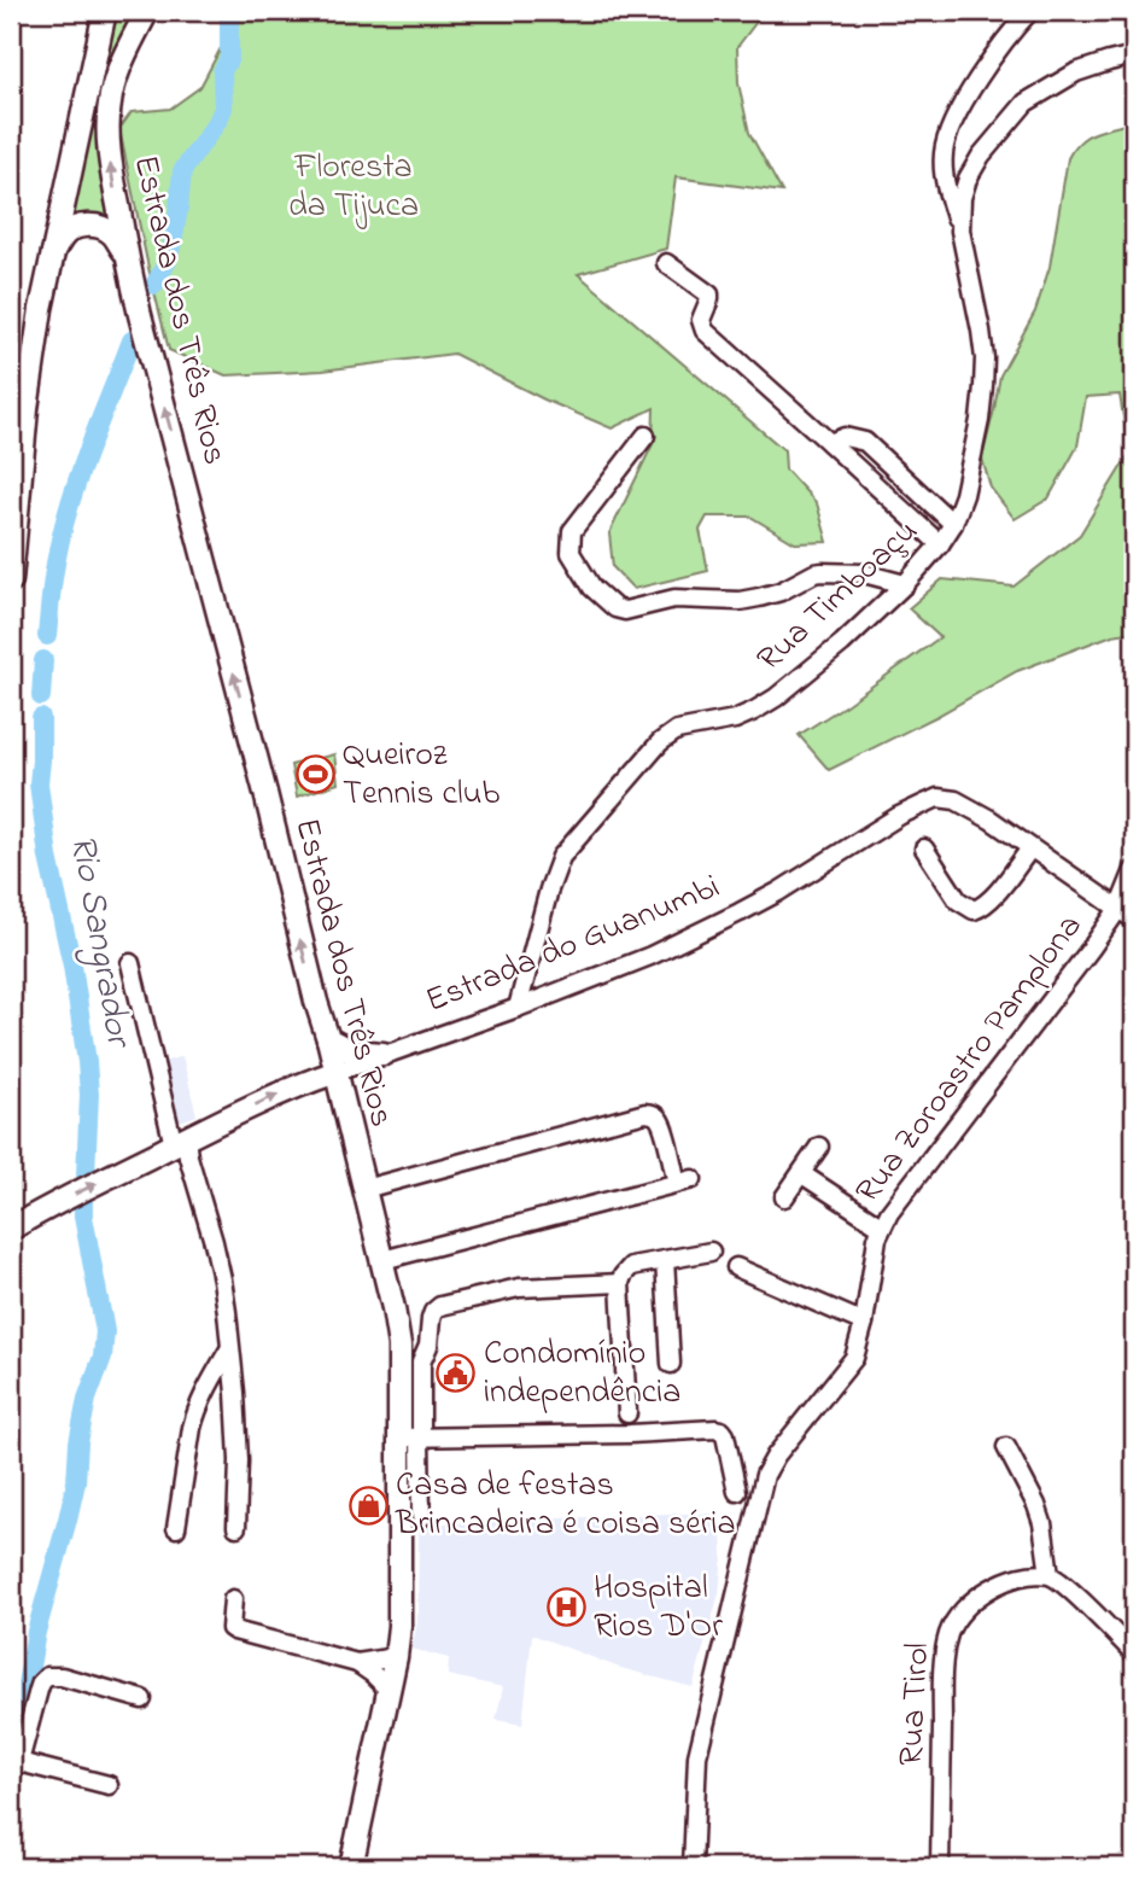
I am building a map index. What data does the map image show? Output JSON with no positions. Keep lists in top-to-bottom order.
{
  "streets": {
    "main road": ["Estrada dos Três Rios", "Estrada do Guanumbi"],
    "street": ["Rua Timboaçu", "Rua Zoroastro Pamplona", "Rua Tirol"]
  },
  "crossings": [
    ["Estrada dos Três Rios", "Estrada do Guanumbi"],
    ["Rua Timboaçu", "Estrada do Guanumbi"],
    ["Estrada do Guanumbi", "Rua Zoroastro Pamplona"]
  ],
  "water": ["Rio Sangrador"],
  "parks": ["Floresta da Tijuca"],
  "places": {
    "sports": ["Queiroz Tennis club"],
    "public building": ["Condomínio independência"],
    "shop": ["Casa de festas Brincadeira é coisa séria"],
    "hospital": ["Hospital Rios D'Or"]
  }
}
